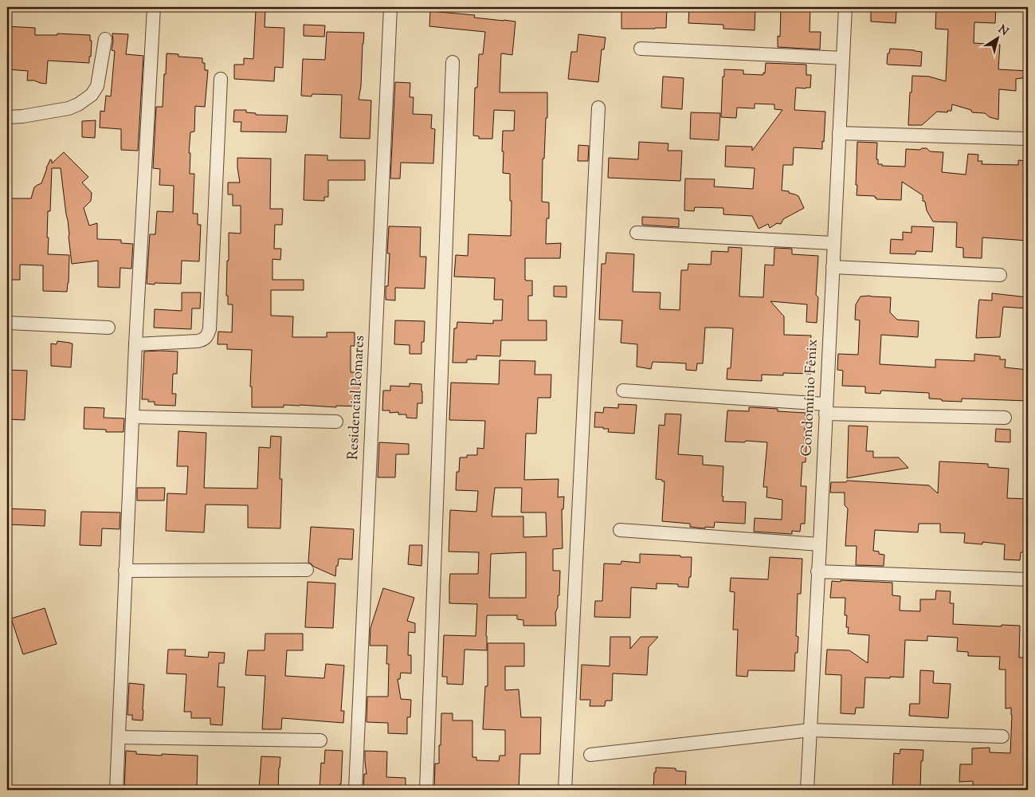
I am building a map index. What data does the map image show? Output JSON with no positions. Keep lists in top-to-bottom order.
{
  "streets": {
    "street": ["Residencial Pomares", "Condomínio Fênix"]
  },
  "north": "top right"
}
